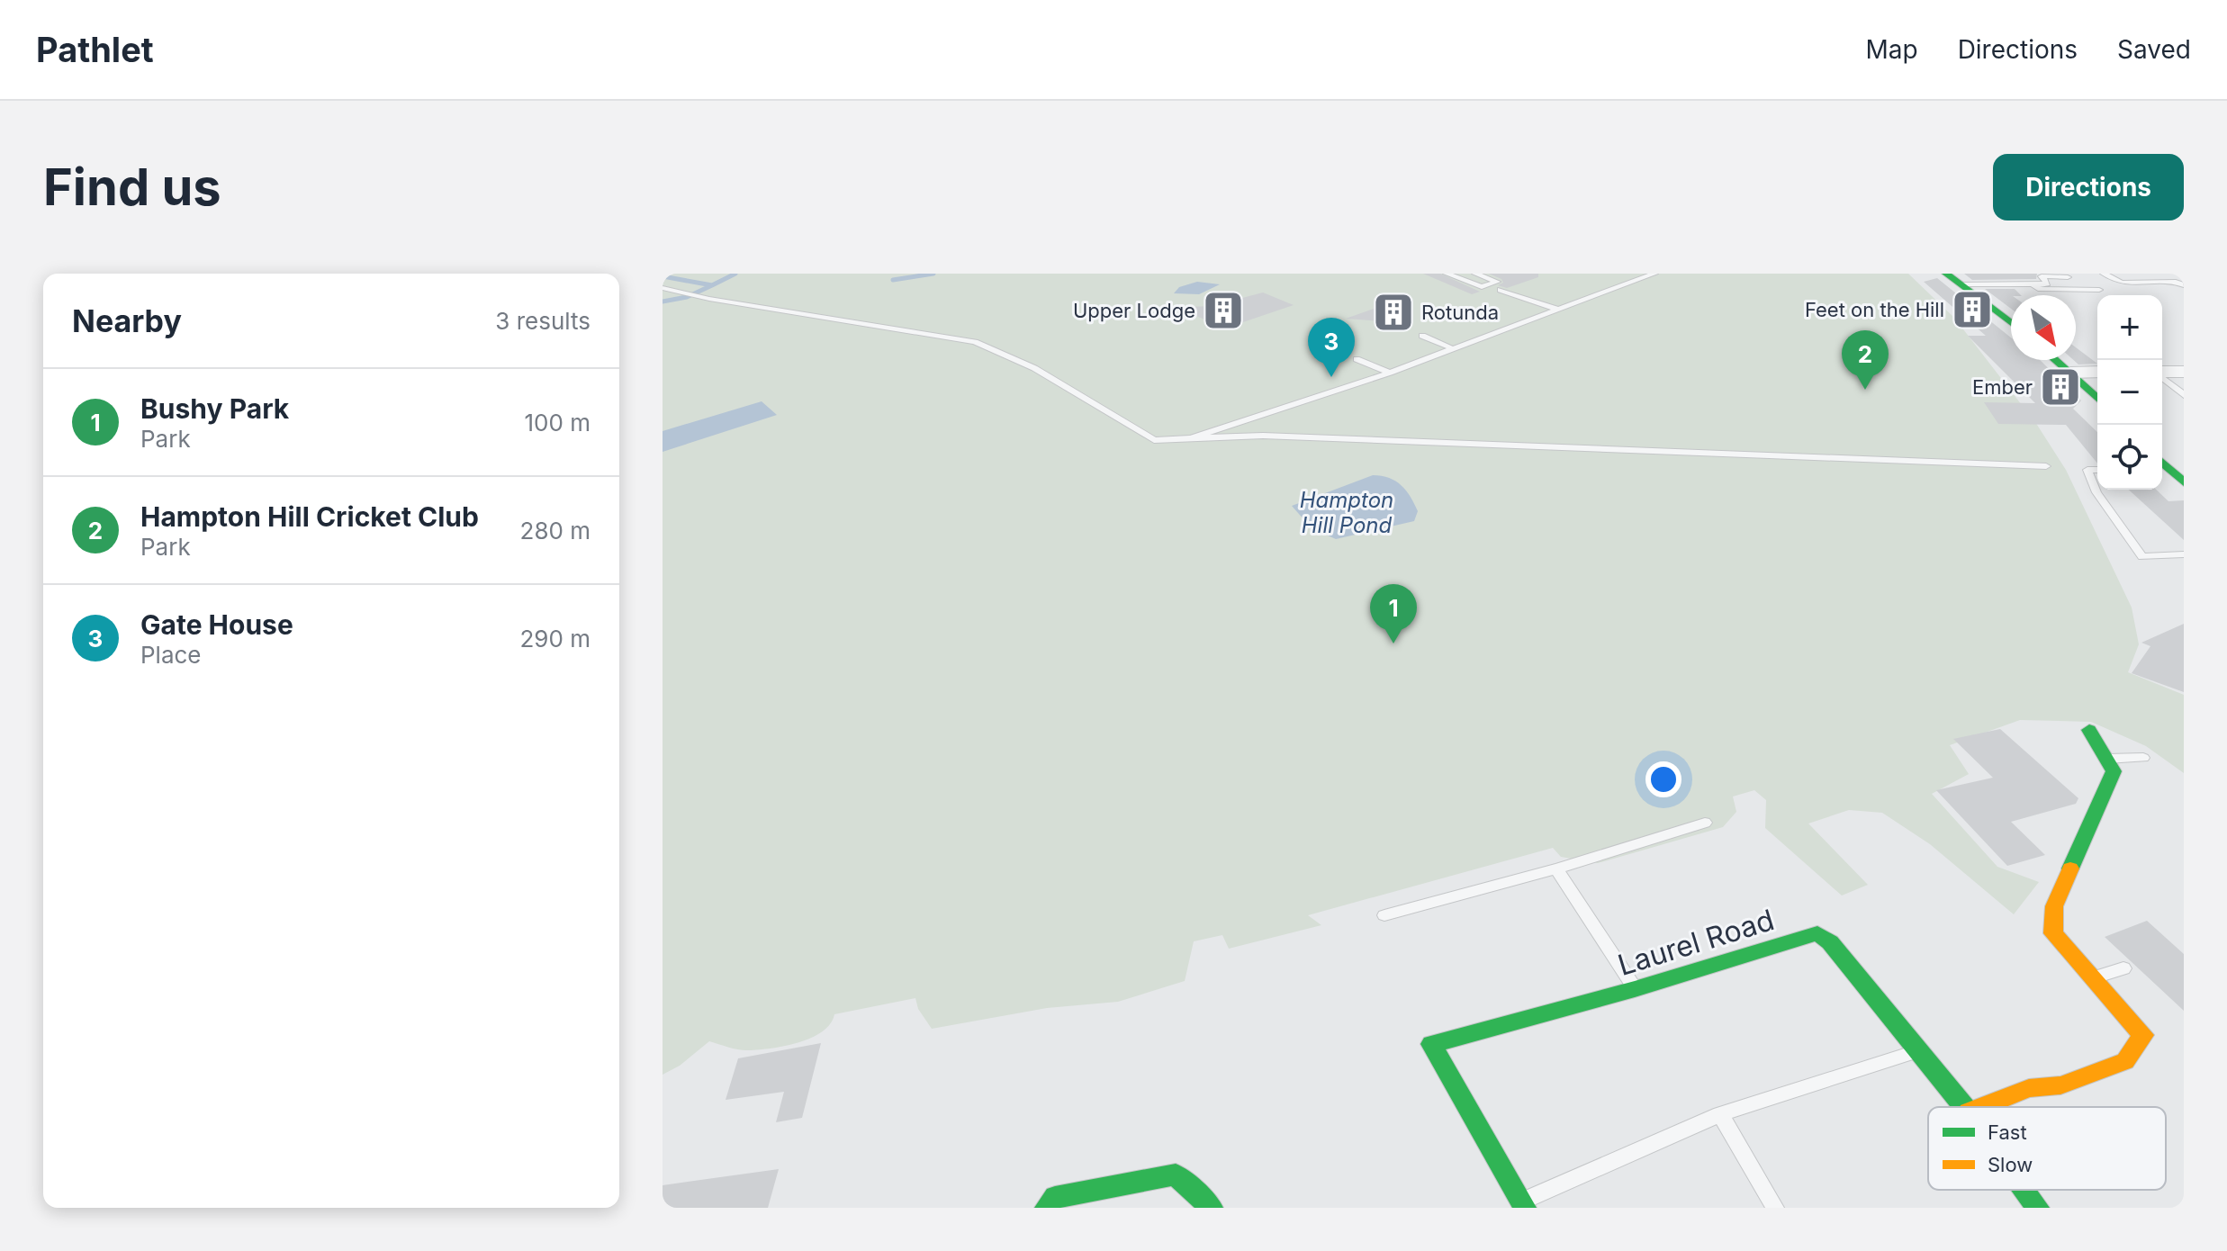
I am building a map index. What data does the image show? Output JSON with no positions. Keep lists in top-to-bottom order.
{
  "streets": {
    "street": ["Laurel Road"]
  },
  "water": ["Hampton Hill Pond"],
  "places": {
    "building": [
      "Feet on the Hill",
      "Upper Lodge",
      "Rotunda",
      "Ember"
    ]
  },
  "legend": ["Fast", "Slow"],
  "north": "bottom right",
  "page": {
    "header": "Pathlet",
    "nav": ["Map", "Directions", "Saved"],
    "buttons": "Directions",
    "title": "Find us",
    "heading": ["Nearby", "3 results"],
    "map_buttons": ["+", "−"],
    "pins": ["3", "2", "1"],
    "list": [
      {
        "mark": "1",
        "name": "Bushy Park",
        "note": "Park",
        "value": "100 m"
      },
      {
        "mark": "2",
        "name": "Hampton Hill Cricket Club",
        "note": "Park",
        "value": "280 m"
      },
      {
        "mark": "3",
        "name": "Gate House",
        "note": "Place",
        "value": "290 m"
      }
    ]
  }
}
